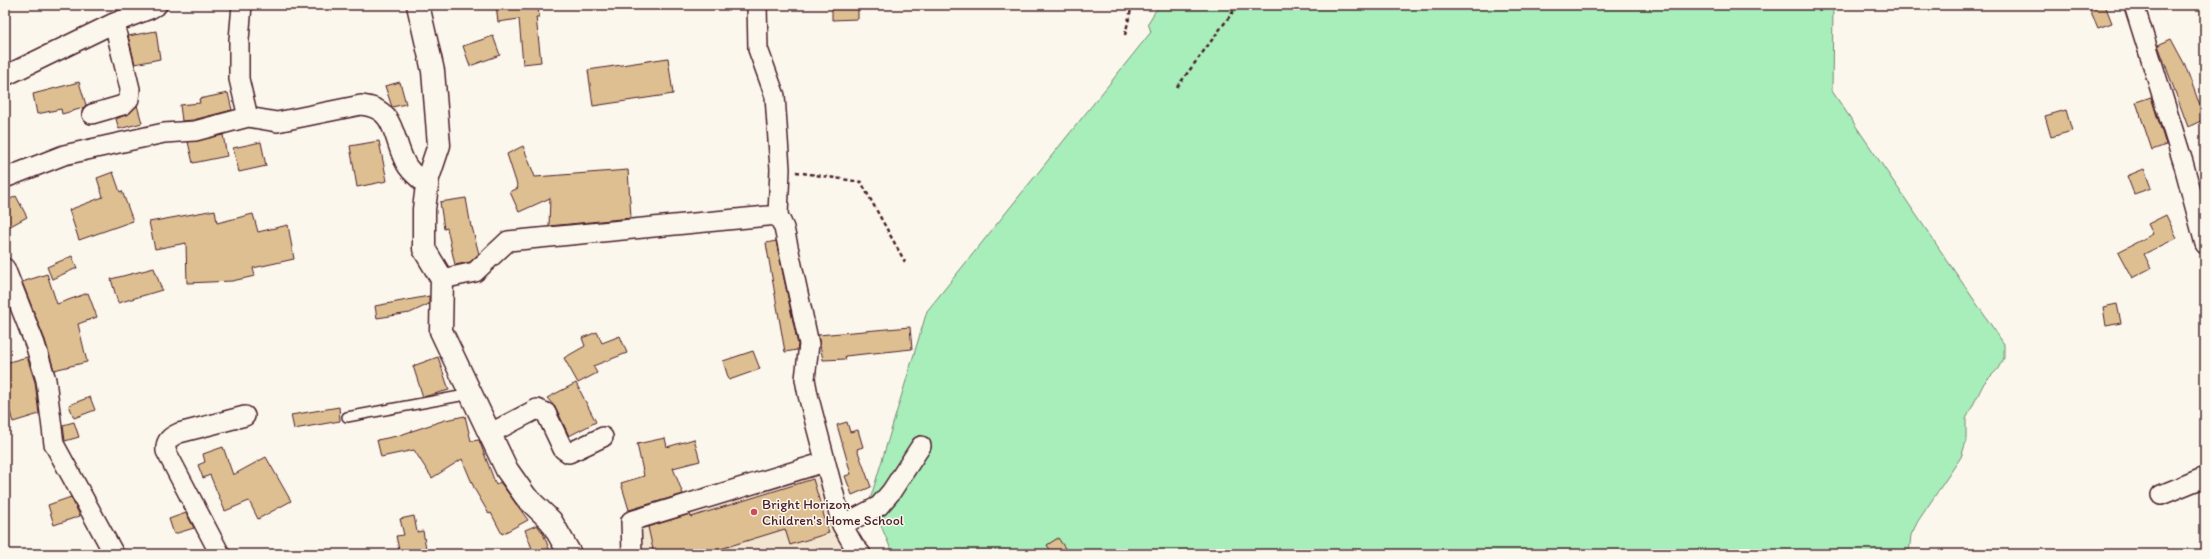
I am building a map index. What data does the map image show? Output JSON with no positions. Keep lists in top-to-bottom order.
{
  "places": ["Bright Horizon Children's Home School"]
}
